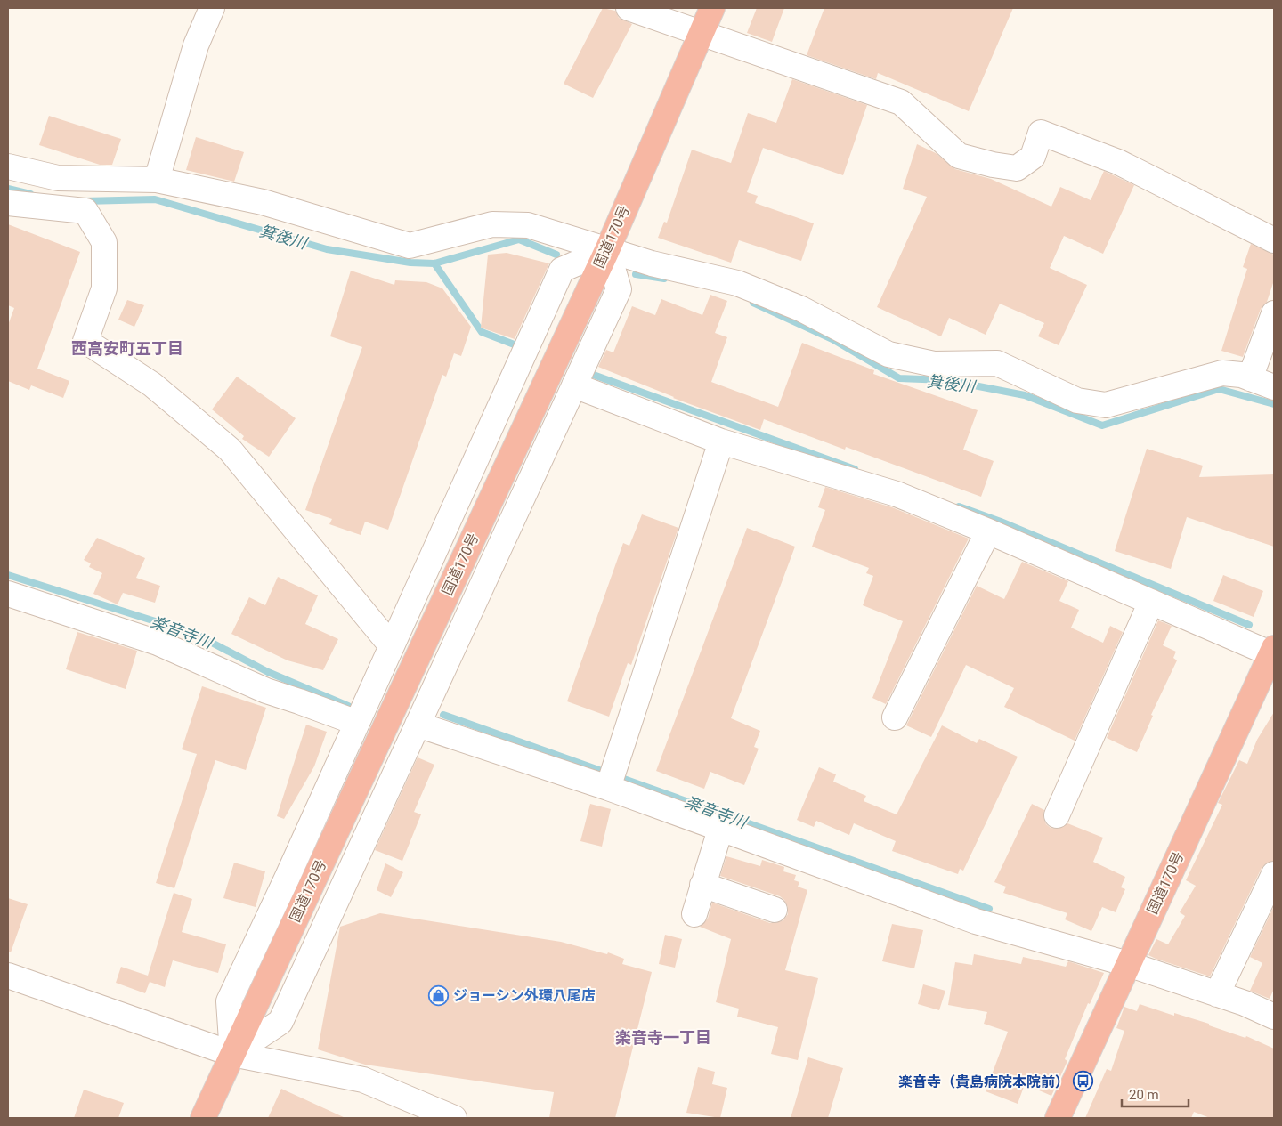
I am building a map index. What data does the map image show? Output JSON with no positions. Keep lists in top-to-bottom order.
{
  "streets": {
    "highway": ["国道170号"]
  },
  "districts": ["西高安町五丁目", "楽音寺一丁目"],
  "water": ["箕後川", "楽音寺川"],
  "places": {
    "shop": ["ジョーシン外環八尾店"],
    "bus stop": ["楽音寺（貴島病院本院前）"]
  },
  "scale_bar": "20 m"
}
